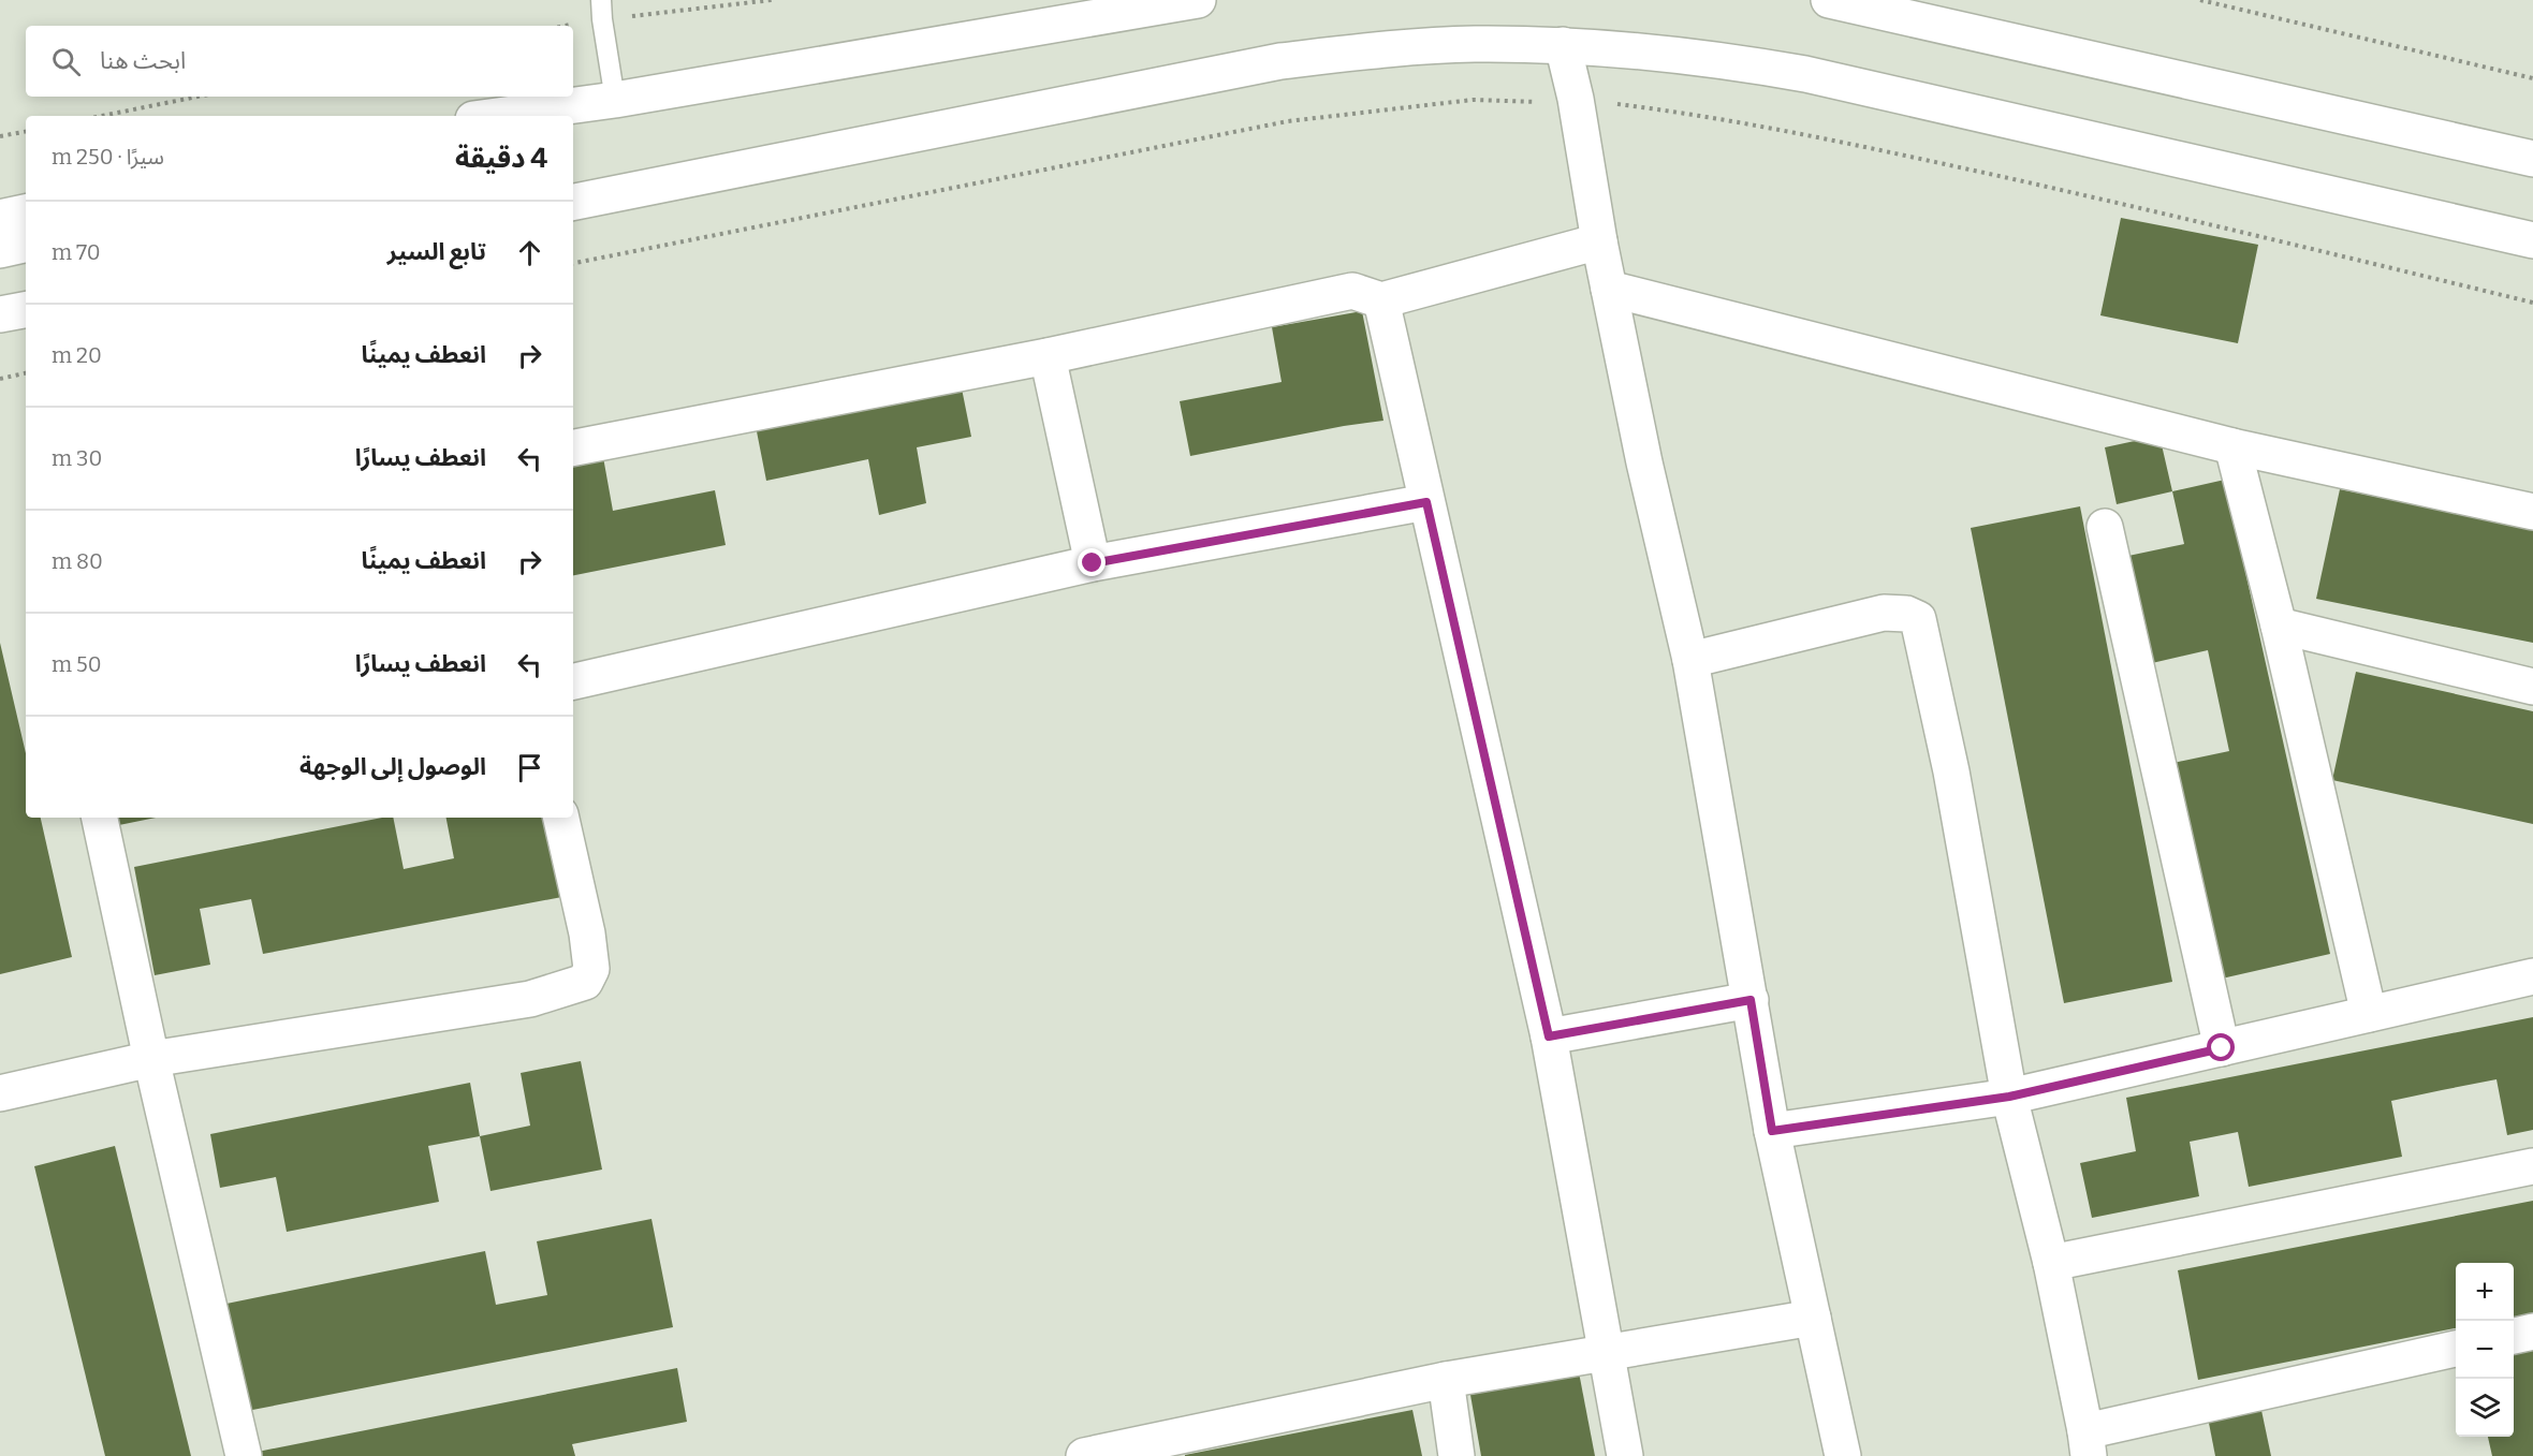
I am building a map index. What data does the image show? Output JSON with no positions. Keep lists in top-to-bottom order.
{
  "page": {
    "search": "ابحث هنا",
    "heading": ["4 دقيقة", "سيرًا · 250 m"],
    "list": [
      ["تابع السير", "70 m"],
      ["انعطف يمينًا", "20 m"],
      ["انعطف يسارًا", "30 m"],
      ["انعطف يمينًا", "80 m"],
      ["انعطف يسارًا", "50 m"],
      "الوصول إلى الوجهة"
    ],
    "map_buttons": ["+", "−"]
  }
}
